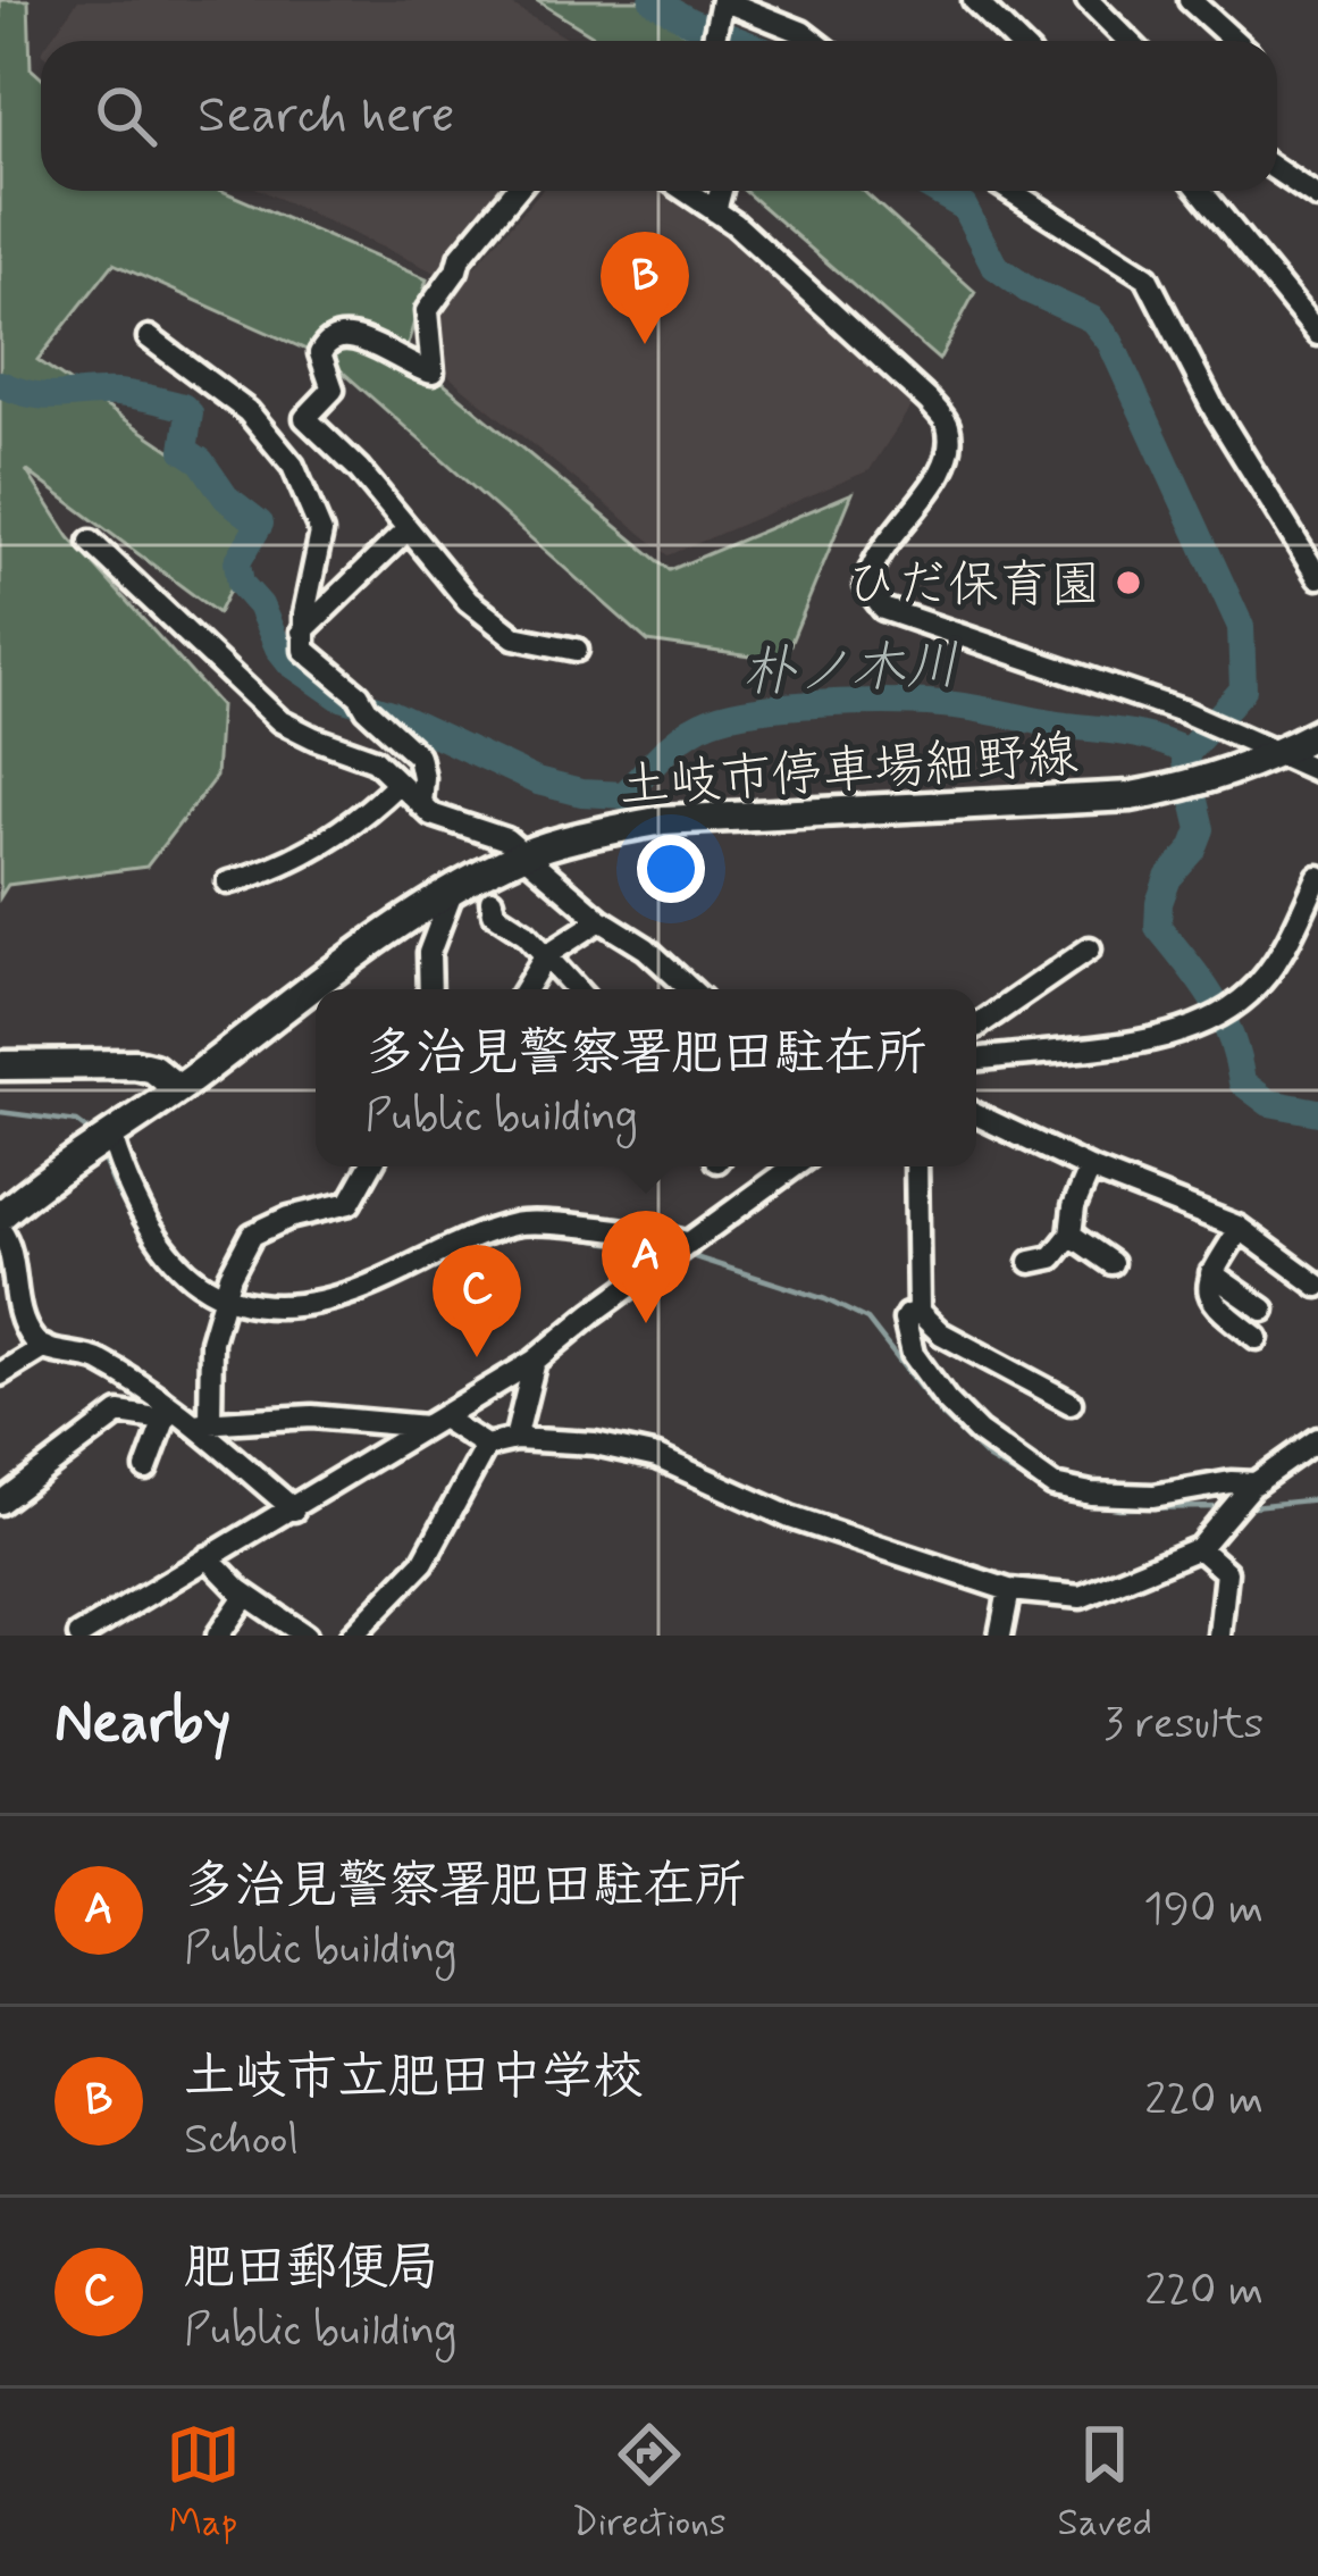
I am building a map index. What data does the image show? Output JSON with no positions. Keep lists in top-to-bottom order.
{
  "streets": {
    "main road": ["土岐市停車場細野線"]
  },
  "water": ["朴ノ木川"],
  "places": ["ひだ保育園"],
  "page": {
    "search": "Search here",
    "pins": ["B", "A", "C"],
    "popup": ["多治見警察署肥田駐在所", "Public building"],
    "heading": ["Nearby", "3 results"],
    "list": [
      {
        "mark": "A",
        "name": "多治見警察署肥田駐在所",
        "note": "Public building",
        "value": "190 m"
      },
      {
        "mark": "B",
        "name": "土岐市立肥田中学校",
        "note": "School",
        "value": "220 m"
      },
      {
        "mark": "C",
        "name": "肥田郵便局",
        "note": "Public building",
        "value": "220 m"
      }
    ],
    "nav": ["Map", "Directions", "Saved"]
  }
}
